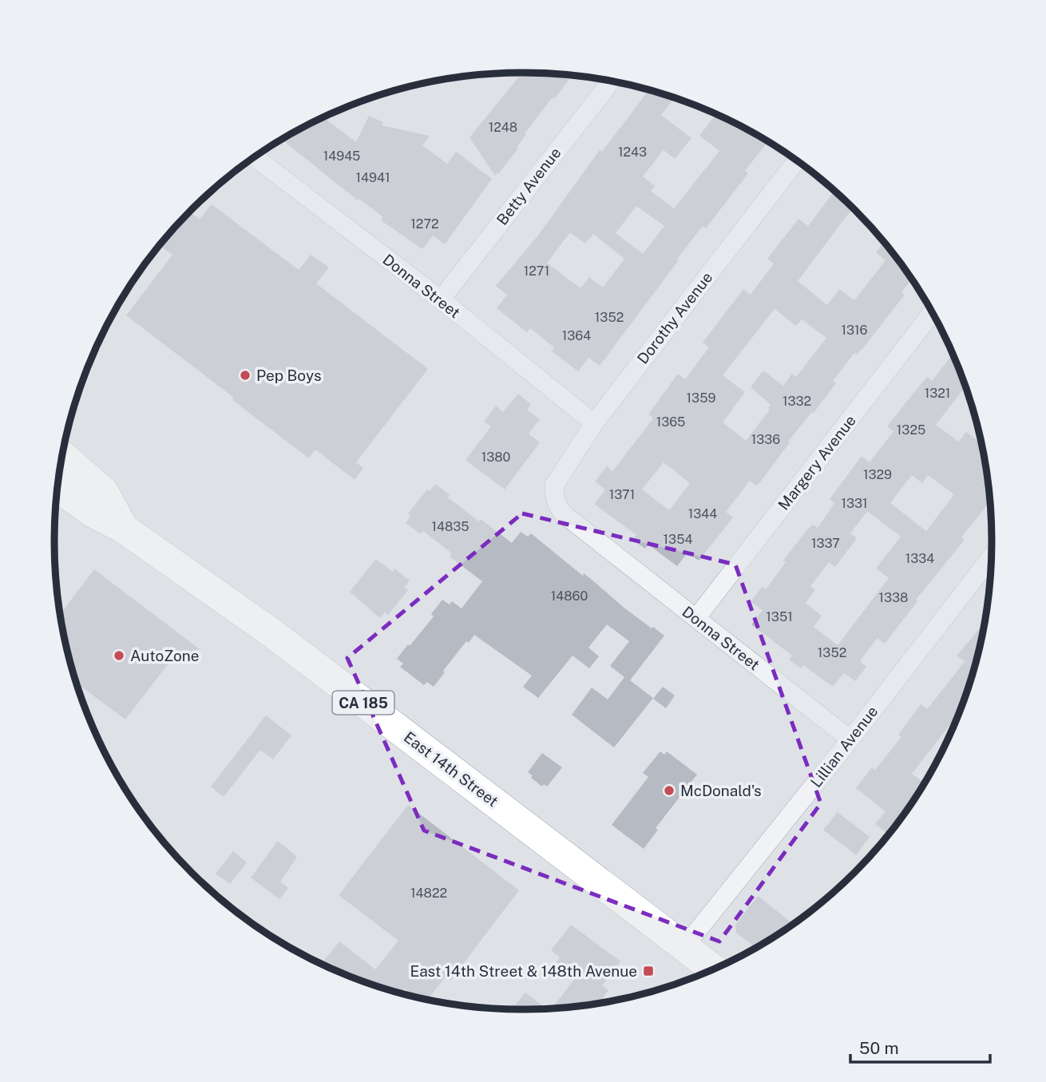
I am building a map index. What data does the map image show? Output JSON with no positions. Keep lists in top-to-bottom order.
{
  "streets": {
    "main road": ["CA 185", "East 14th Street"],
    "street": [
      "Betty Avenue",
      "Donna Street",
      "Dorothy Avenue",
      "Margery Avenue",
      "Lillian Avenue"
    ]
  },
  "crossings": [
    ["Betty Avenue", "Donna Street"],
    ["Donna Street", "Dorothy Avenue"],
    ["Donna Street", "Margery Avenue"],
    ["Donna Street", "Lillian Avenue"],
    ["Lillian Avenue", "East 14th Street"]
  ],
  "places": {
    "other": ["Pep Boys", "AutoZone", "McDonald's"],
    "transit": ["East 14th Street & 148th Avenue"]
  },
  "house_numbers": [
    "1248",
    "1243",
    "14945",
    "14941",
    "1272",
    "1271",
    "1352",
    "1316",
    "1364",
    "1321",
    "1359",
    "1332",
    "1365",
    "1325",
    "1336",
    "1380",
    "1329",
    "1371",
    "1331",
    "1344",
    "14835",
    "1354",
    "1337",
    "1334",
    "14860",
    "1338",
    "1351",
    "1352",
    "14822"
  ],
  "scale_bar": "50 m"
}
